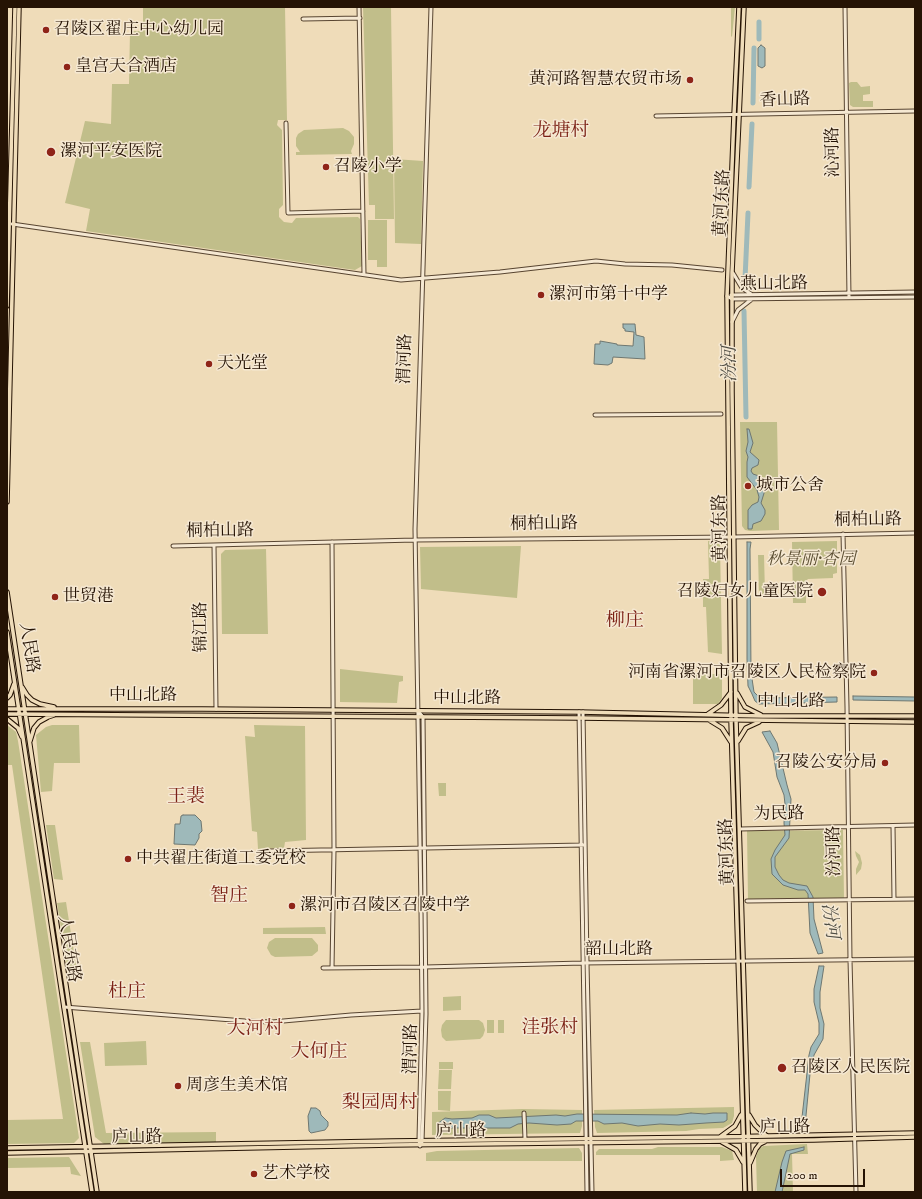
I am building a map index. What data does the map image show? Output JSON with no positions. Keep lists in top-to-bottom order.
{
  "streets": {
    "main road": [
      "黄河东路",
      "人民路",
      "中山北路",
      "人民东路",
      "庐山路"
    ],
    "street": [
      "香山路",
      "沁河路",
      "燕山北路",
      "渭河路",
      "桐柏山路",
      "锦江路",
      "为民路",
      "汾河路",
      "韶山北路"
    ]
  },
  "crossings": [
    ["香山路", "沁河路"],
    ["香山路", "黄河东路"],
    ["沁河路", "燕山北路"],
    ["黄河东路", "燕山北路"],
    ["黄河东路", "桐柏山路"],
    ["黄河东路", "中山北路"],
    ["黄河东路", "为民路"],
    ["黄河东路", "韶山北路"],
    ["黄河东路", "庐山路"],
    ["渭河路", "桐柏山路"],
    ["渭河路", "中山北路"],
    ["渭河路", "韶山北路"],
    ["渭河路", "庐山路"],
    ["桐柏山路", "锦江路"],
    ["桐柏山路", "汾河路"],
    ["锦江路", "中山北路"],
    ["人民路", "中山北路"],
    ["人民路", "人民东路"],
    ["中山北路", "汾河路"],
    ["中山北路", "人民东路"],
    ["为民路", "汾河路"],
    ["汾河路", "韶山北路"],
    ["汾河路", "庐山路"],
    ["人民东路", "庐山路"]
  ],
  "districts": [
    "龙塘村",
    "柳庄",
    "王裴",
    "智庄",
    "杜庄",
    "洼张村",
    "大河村",
    "大何庄",
    "梨园周村"
  ],
  "water": ["汾河"],
  "parks": ["秋景丽·杏园"],
  "places": [
    "召陵区翟庄中心幼儿园",
    "皇宫天合酒店",
    "黄河路智慧农贸市场",
    "漯河平安医院",
    "召陵小学",
    "漯河市第十中学",
    "天光堂",
    "城市公舍",
    "召陵妇女儿童医院",
    "世贸港",
    "河南省漯河市召陵区人民检察院",
    "召陵公安分局",
    "中共翟庄街道工委党校",
    "漯河市召陵区召陵中学",
    "召陵区人民医院",
    "周彦生美术馆",
    "艺术学校"
  ],
  "scale_bar": "200 m"
}
